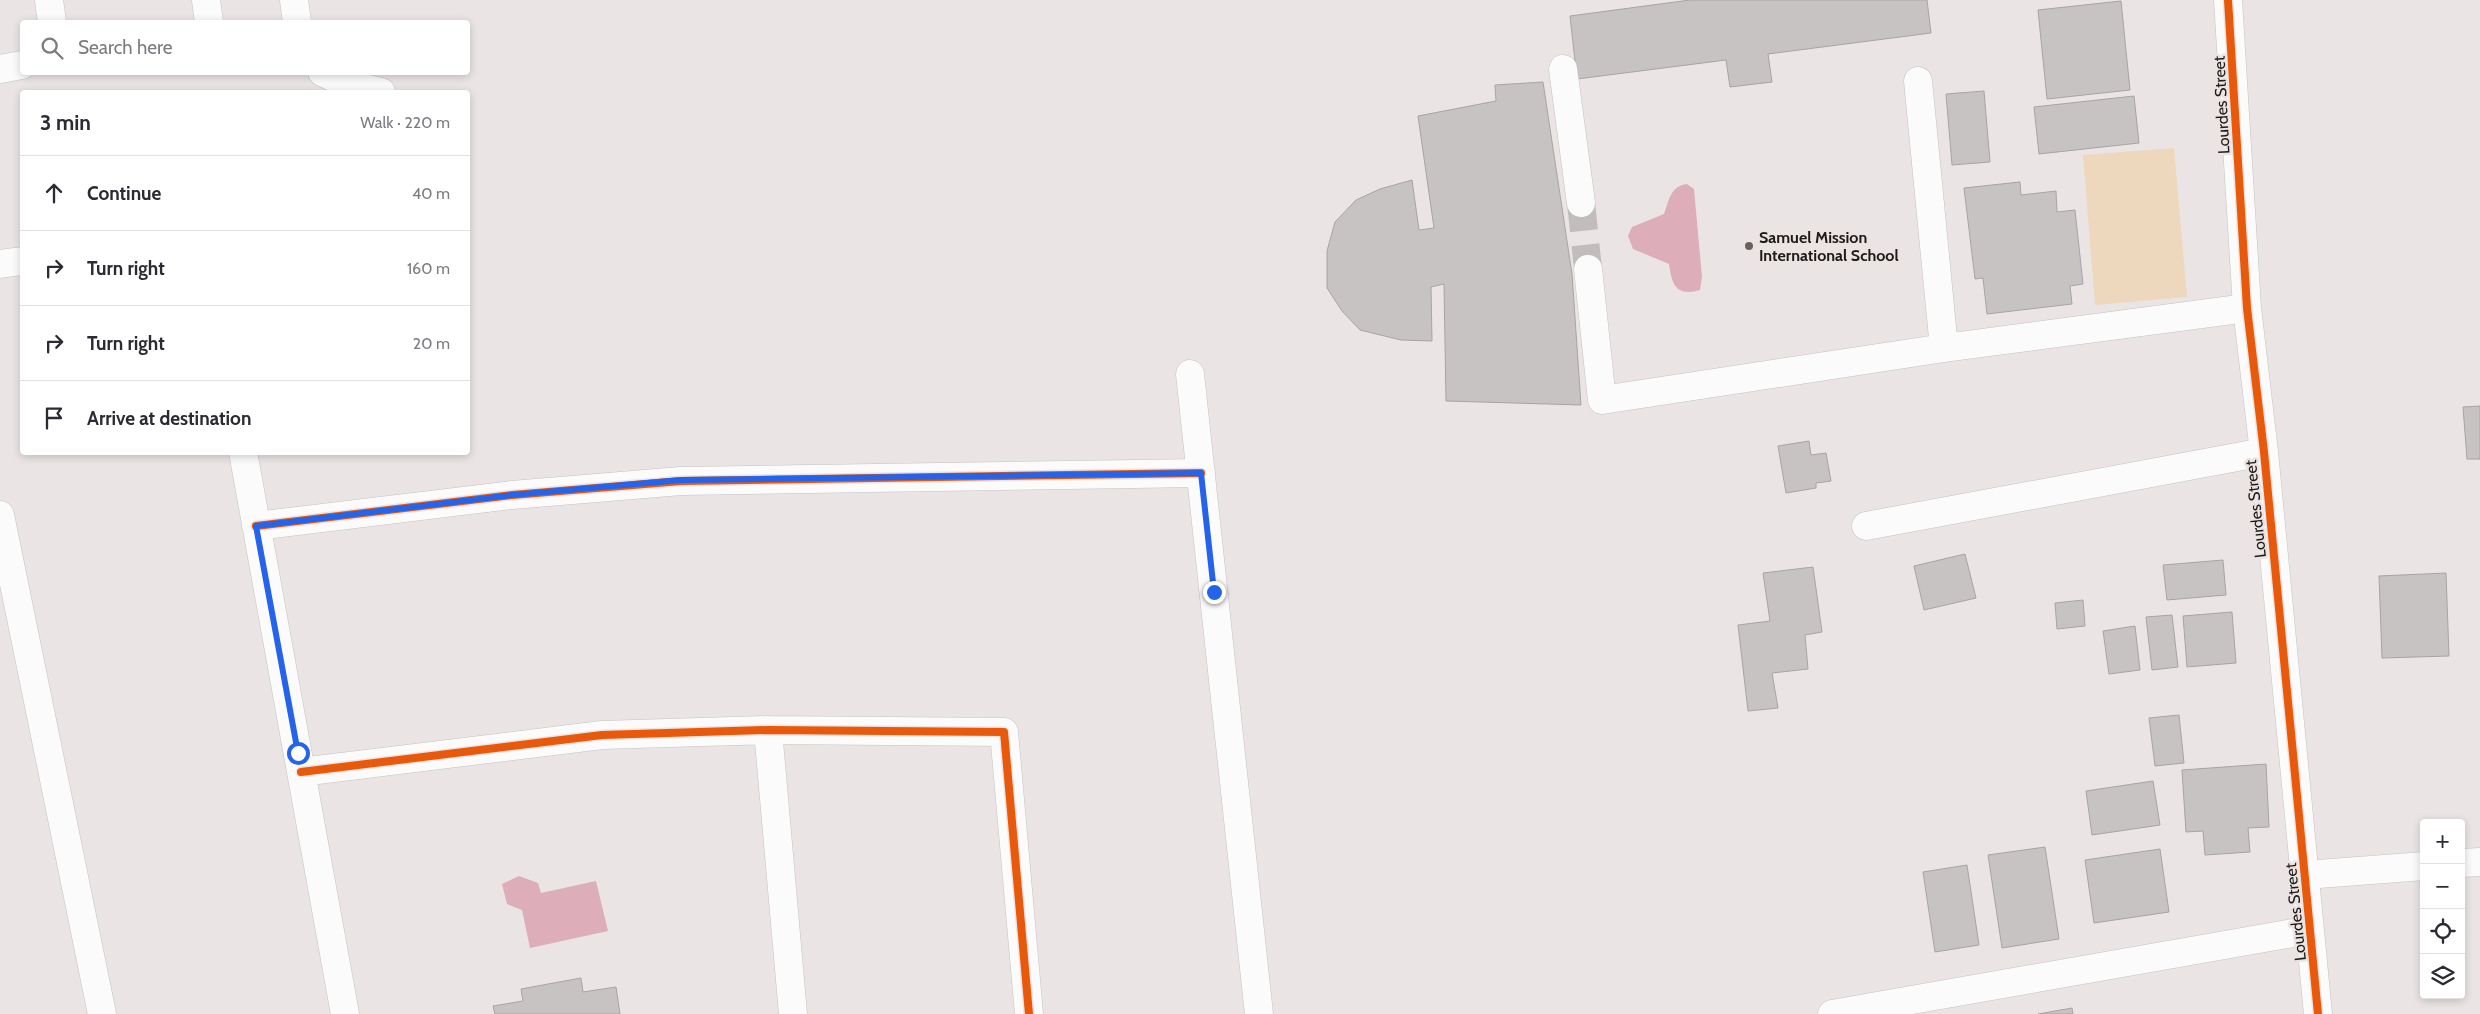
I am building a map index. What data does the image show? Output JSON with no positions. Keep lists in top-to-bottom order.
{
  "streets": {
    "street": ["Lourdes Street"]
  },
  "places": ["Samuel Mission International School"],
  "page": {
    "search": "Search here",
    "heading": ["3 min", "Walk · 220 m"],
    "list": [
      ["Continue", "40 m"],
      ["Turn right", "160 m"],
      ["Turn right", "20 m"],
      "Arrive at destination"
    ],
    "map_buttons": ["+", "−"]
  }
}
